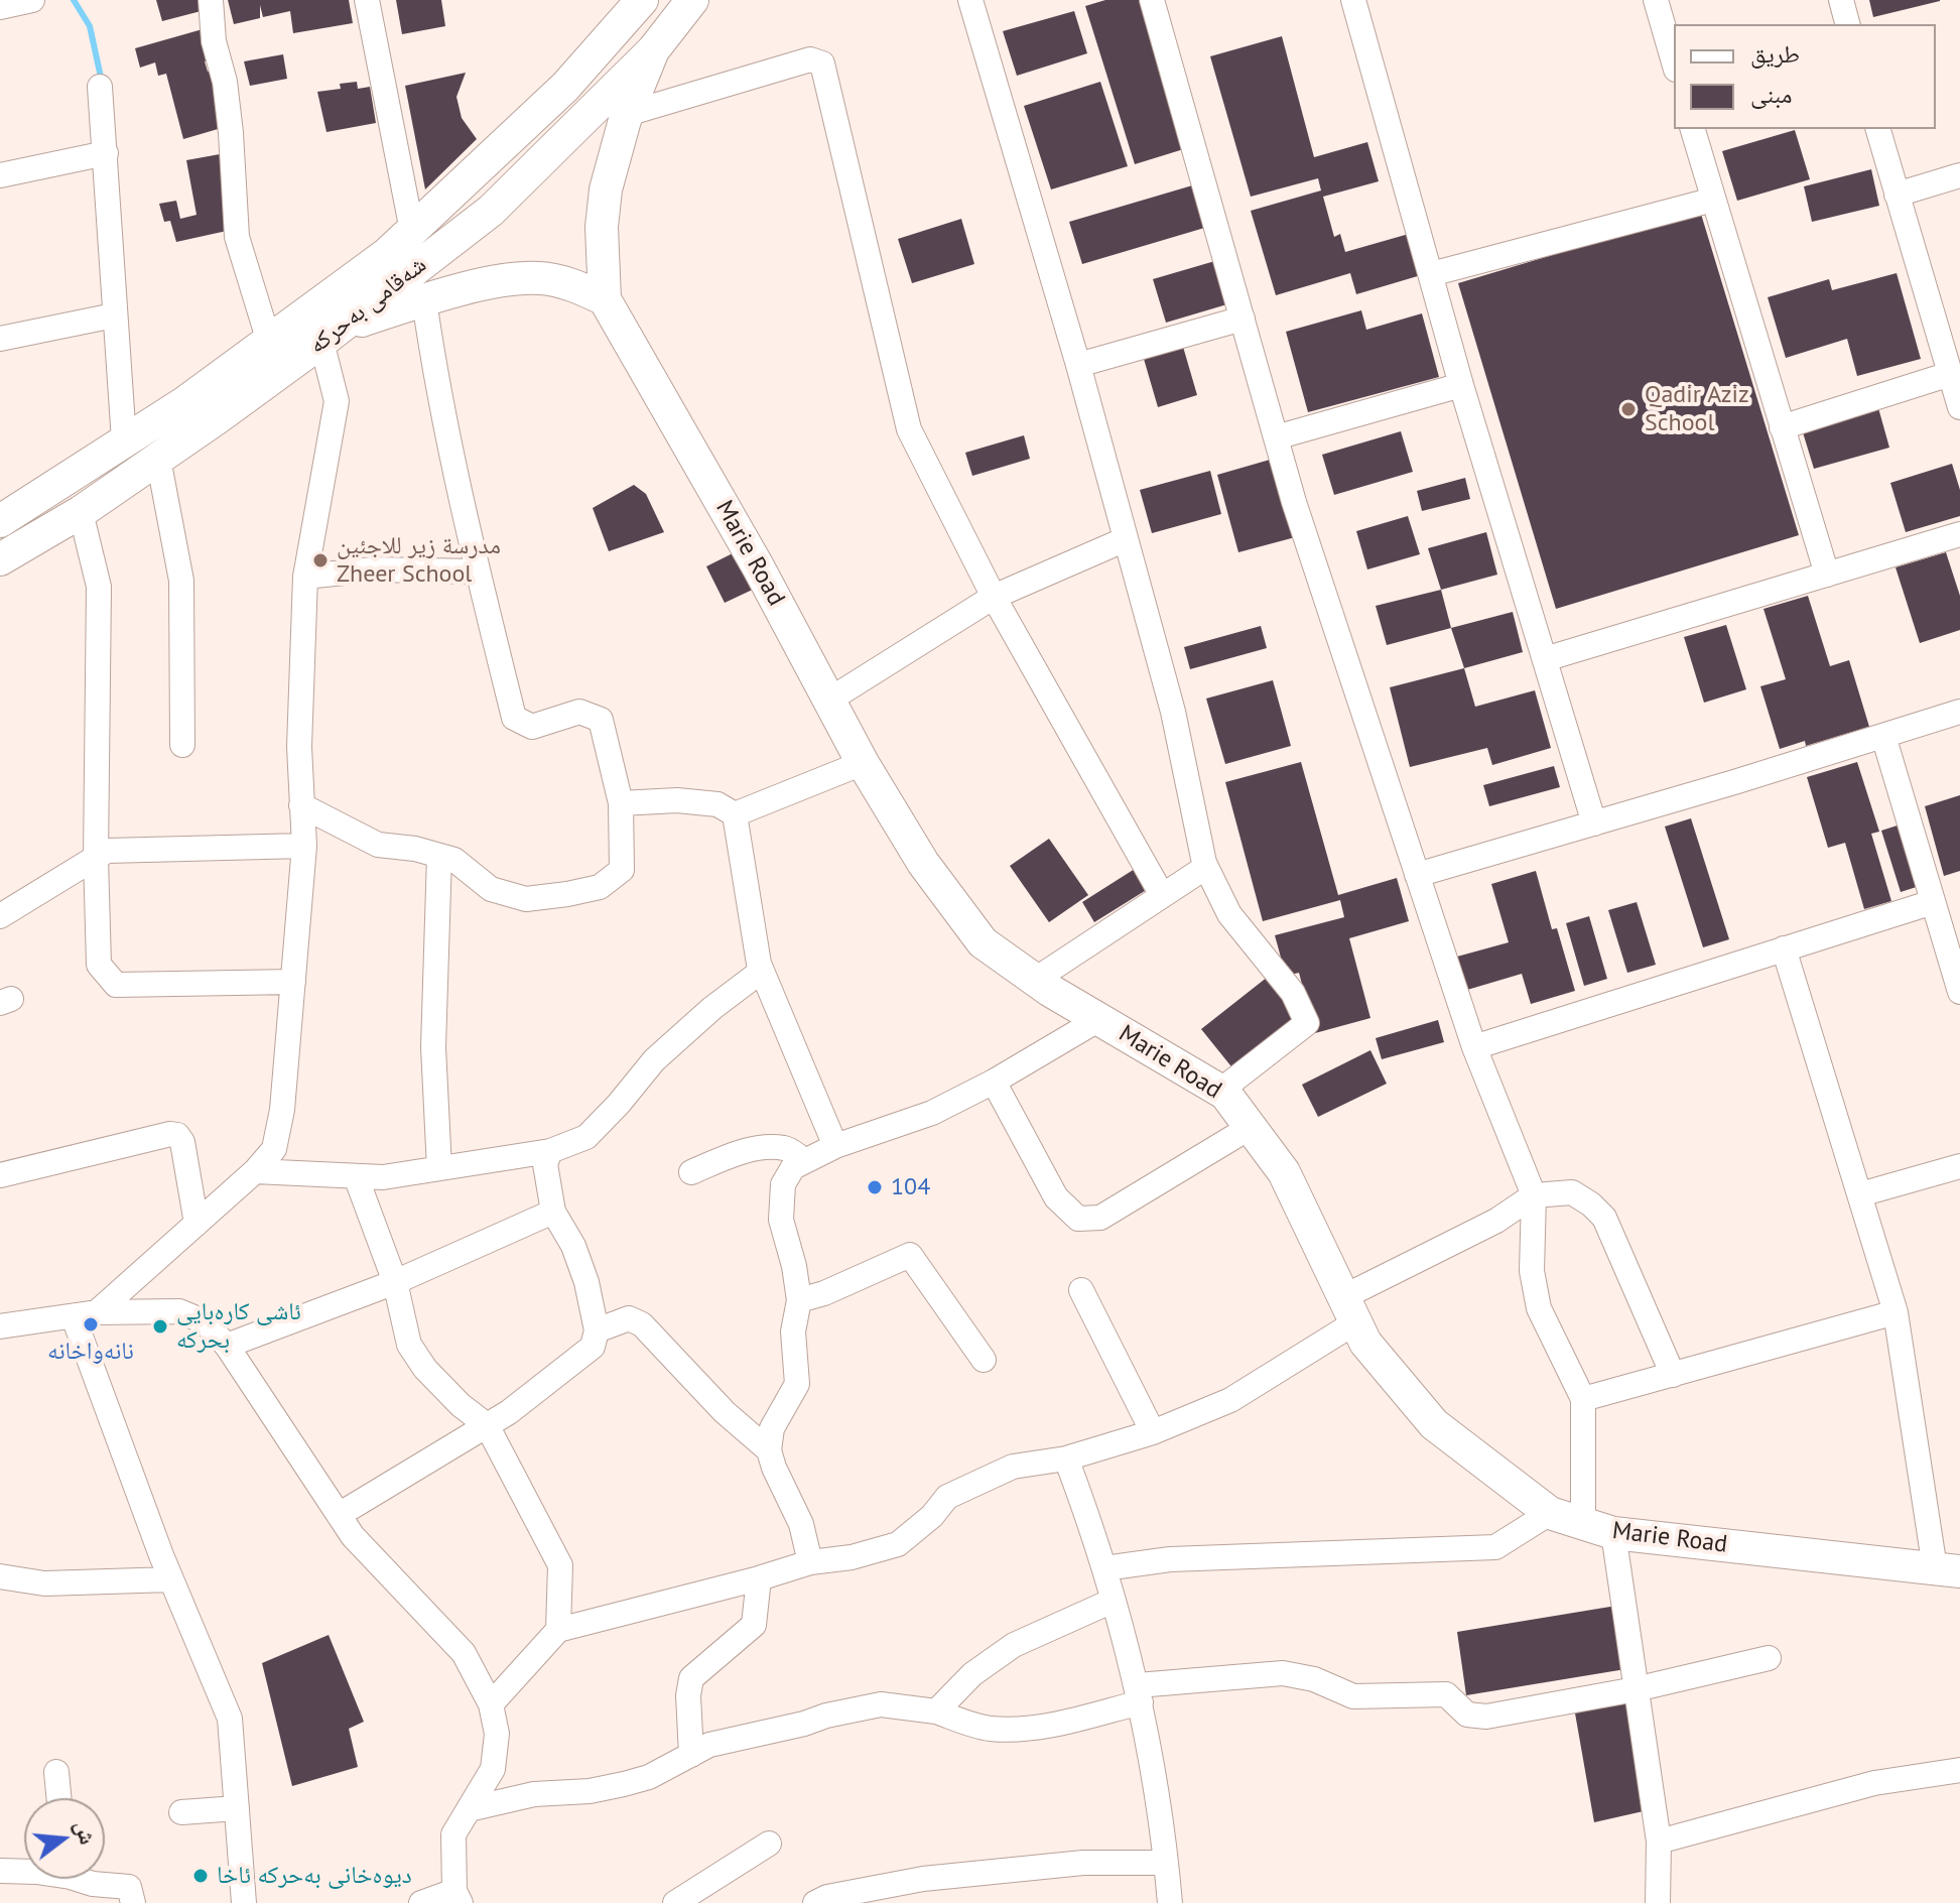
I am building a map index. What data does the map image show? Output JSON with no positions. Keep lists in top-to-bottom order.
{
  "streets": {
    "main road": ["شەقامی بەحرکە", "Marie Road"]
  },
  "places": [
    "Qadir Aziz School",
    "مدرسة زير للاجئين Zheer School",
    "104",
    "نانەواخانە",
    "ئاشی کارەبایی بحرکە",
    "دیوەخانی بەحرکە ئاخا"
  ],
  "legend": ["طريق", "مبنى"],
  "north": "right"
}
